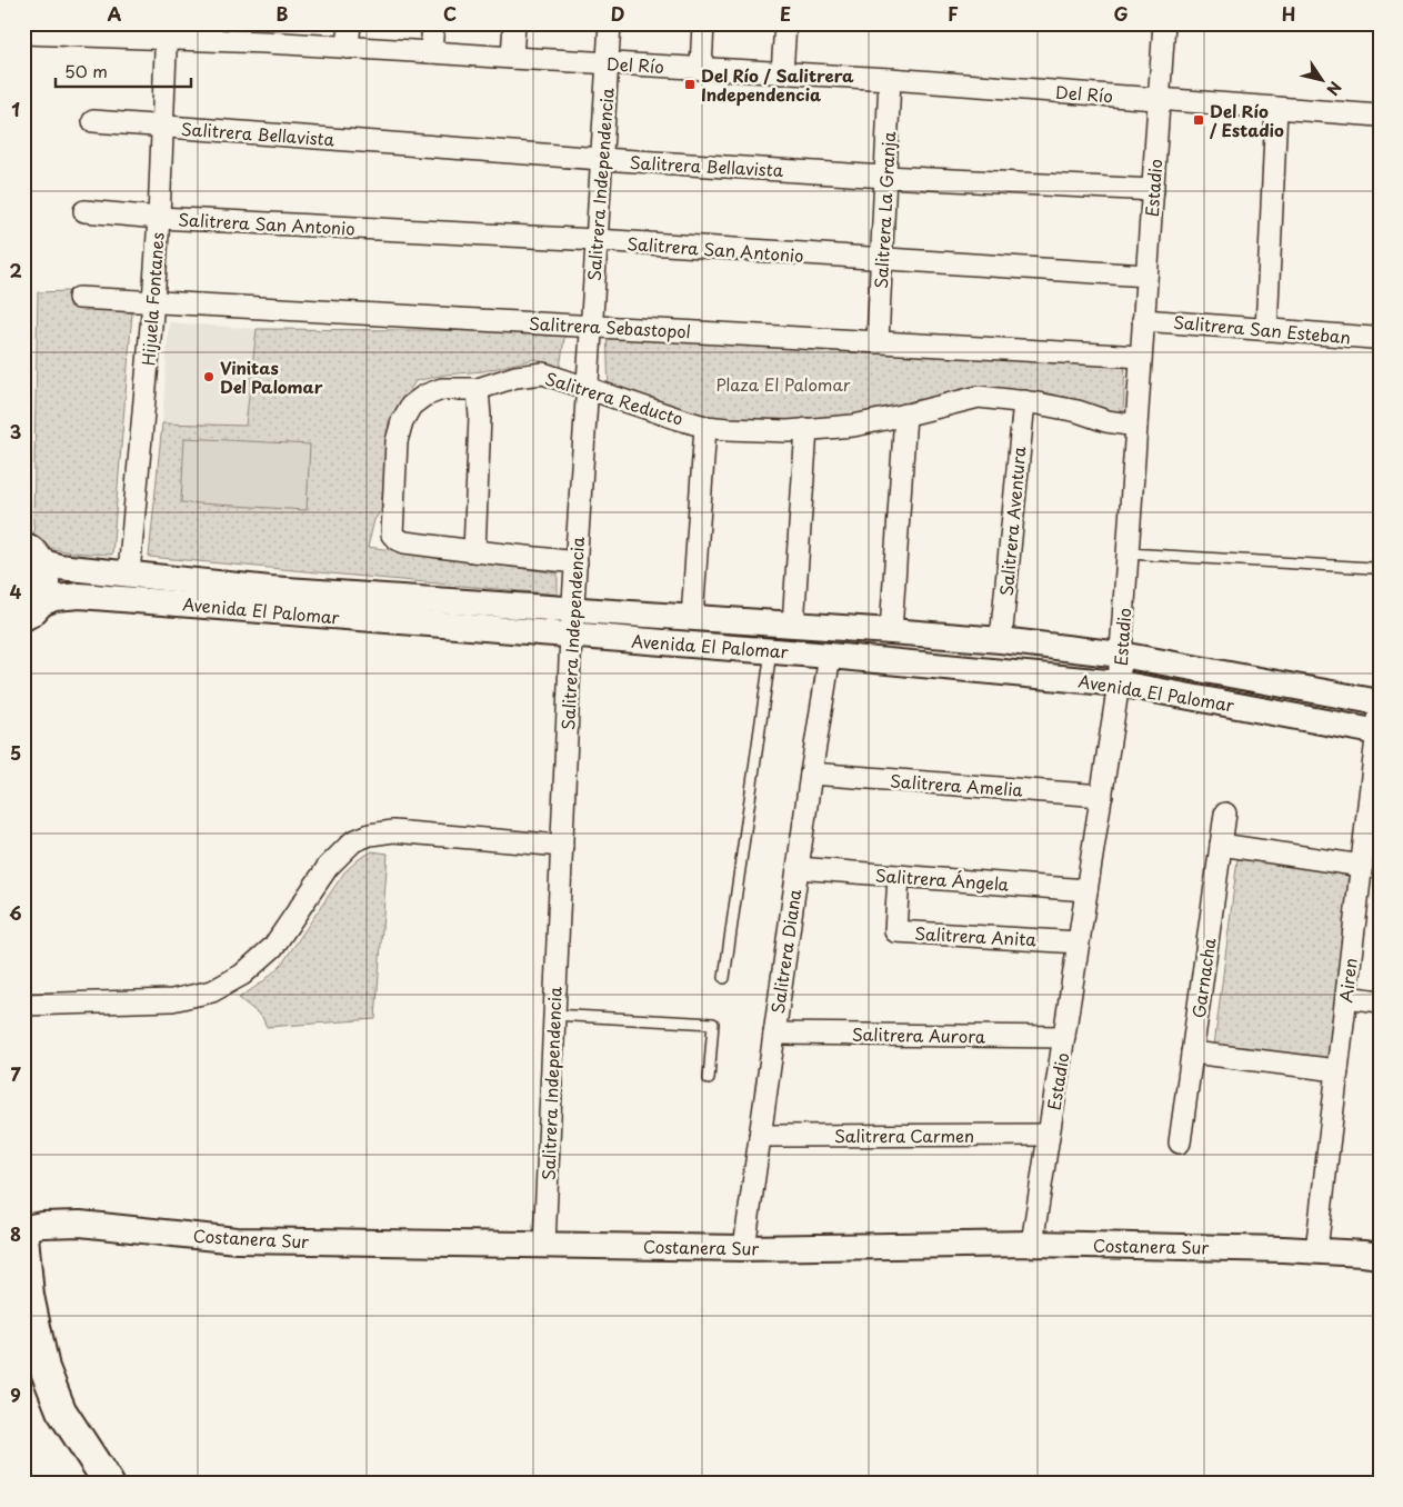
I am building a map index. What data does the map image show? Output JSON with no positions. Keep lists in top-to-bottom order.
{
  "streets": {
    "street": [
      "Del Río",
      "Salitrera Bellavista",
      "Salitrera Independencia",
      "Estadio",
      "Salitrera La Granja",
      "Salitrera San Antonio",
      "Hijuela Fontanes",
      "Salitrera Sebastopol",
      "Salitrera San Esteban",
      "Salitrera Reducto",
      "Salitrera Aventura",
      "Avenida El Palomar",
      "Salitrera Amelia",
      "Salitrera Ángela",
      "Salitrera Anita",
      "Salitrera Diana",
      "Garnacha",
      "Airen",
      "Salitrera Aurora",
      "Salitrera Carmen",
      "Costanera Sur"
    ]
  },
  "crossings": [
    ["Del Río", "Salitrera Independencia"],
    ["Del Río", "Estadio"],
    ["Del Río", "Salitrera La Granja"],
    ["Del Río", "Hijuela Fontanes"],
    ["Salitrera Bellavista", "Salitrera Independencia"],
    ["Salitrera Bellavista", "Estadio"],
    ["Salitrera Bellavista", "Salitrera La Granja"],
    ["Salitrera Bellavista", "Hijuela Fontanes"],
    ["Salitrera Independencia", "Salitrera San Antonio"],
    ["Salitrera Independencia", "Salitrera Sebastopol"],
    ["Salitrera Independencia", "Salitrera Reducto"],
    ["Salitrera Independencia", "Avenida El Palomar"],
    ["Salitrera Independencia", "Costanera Sur"],
    ["Estadio", "Salitrera San Antonio"],
    ["Estadio", "Salitrera Sebastopol"],
    ["Estadio", "Salitrera San Esteban"],
    ["Estadio", "Salitrera Reducto"],
    ["Estadio", "Avenida El Palomar"],
    ["Estadio", "Salitrera Amelia"],
    ["Estadio", "Salitrera Ángela"],
    ["Estadio", "Salitrera Anita"],
    ["Estadio", "Salitrera Aurora"],
    ["Estadio", "Salitrera Carmen"],
    ["Estadio", "Costanera Sur"],
    ["Salitrera La Granja", "Salitrera San Antonio"],
    ["Salitrera La Granja", "Salitrera Sebastopol"],
    ["Salitrera San Antonio", "Hijuela Fontanes"],
    ["Hijuela Fontanes", "Salitrera Sebastopol"],
    ["Hijuela Fontanes", "Avenida El Palomar"],
    ["Salitrera Reducto", "Salitrera Aventura"],
    ["Salitrera Aventura", "Avenida El Palomar"],
    ["Avenida El Palomar", "Salitrera Diana"],
    ["Avenida El Palomar", "Airen"],
    ["Salitrera Amelia", "Salitrera Diana"],
    ["Salitrera Ángela", "Salitrera Anita"],
    ["Salitrera Ángela", "Salitrera Diana"],
    ["Salitrera Diana", "Salitrera Aurora"],
    ["Salitrera Diana", "Salitrera Carmen"],
    ["Salitrera Diana", "Costanera Sur"],
    ["Airen", "Costanera Sur"]
  ],
  "parks": ["Plaza El Palomar"],
  "places": {
    "transit": ["Del Río / Salitrera Independencia", "Del Río / Estadio"],
    "other": ["Vinitas Del Palomar"]
  },
  "scale_bar": "50 m",
  "north": "bottom right",
  "grid": {
    "columns": [
      "A",
      "B",
      "C",
      "D",
      "E",
      "F",
      "G",
      "H"
    ],
    "rows": [
      "1",
      "2",
      "3",
      "4",
      "5",
      "6",
      "7",
      "8",
      "9"
    ]
  }
}
